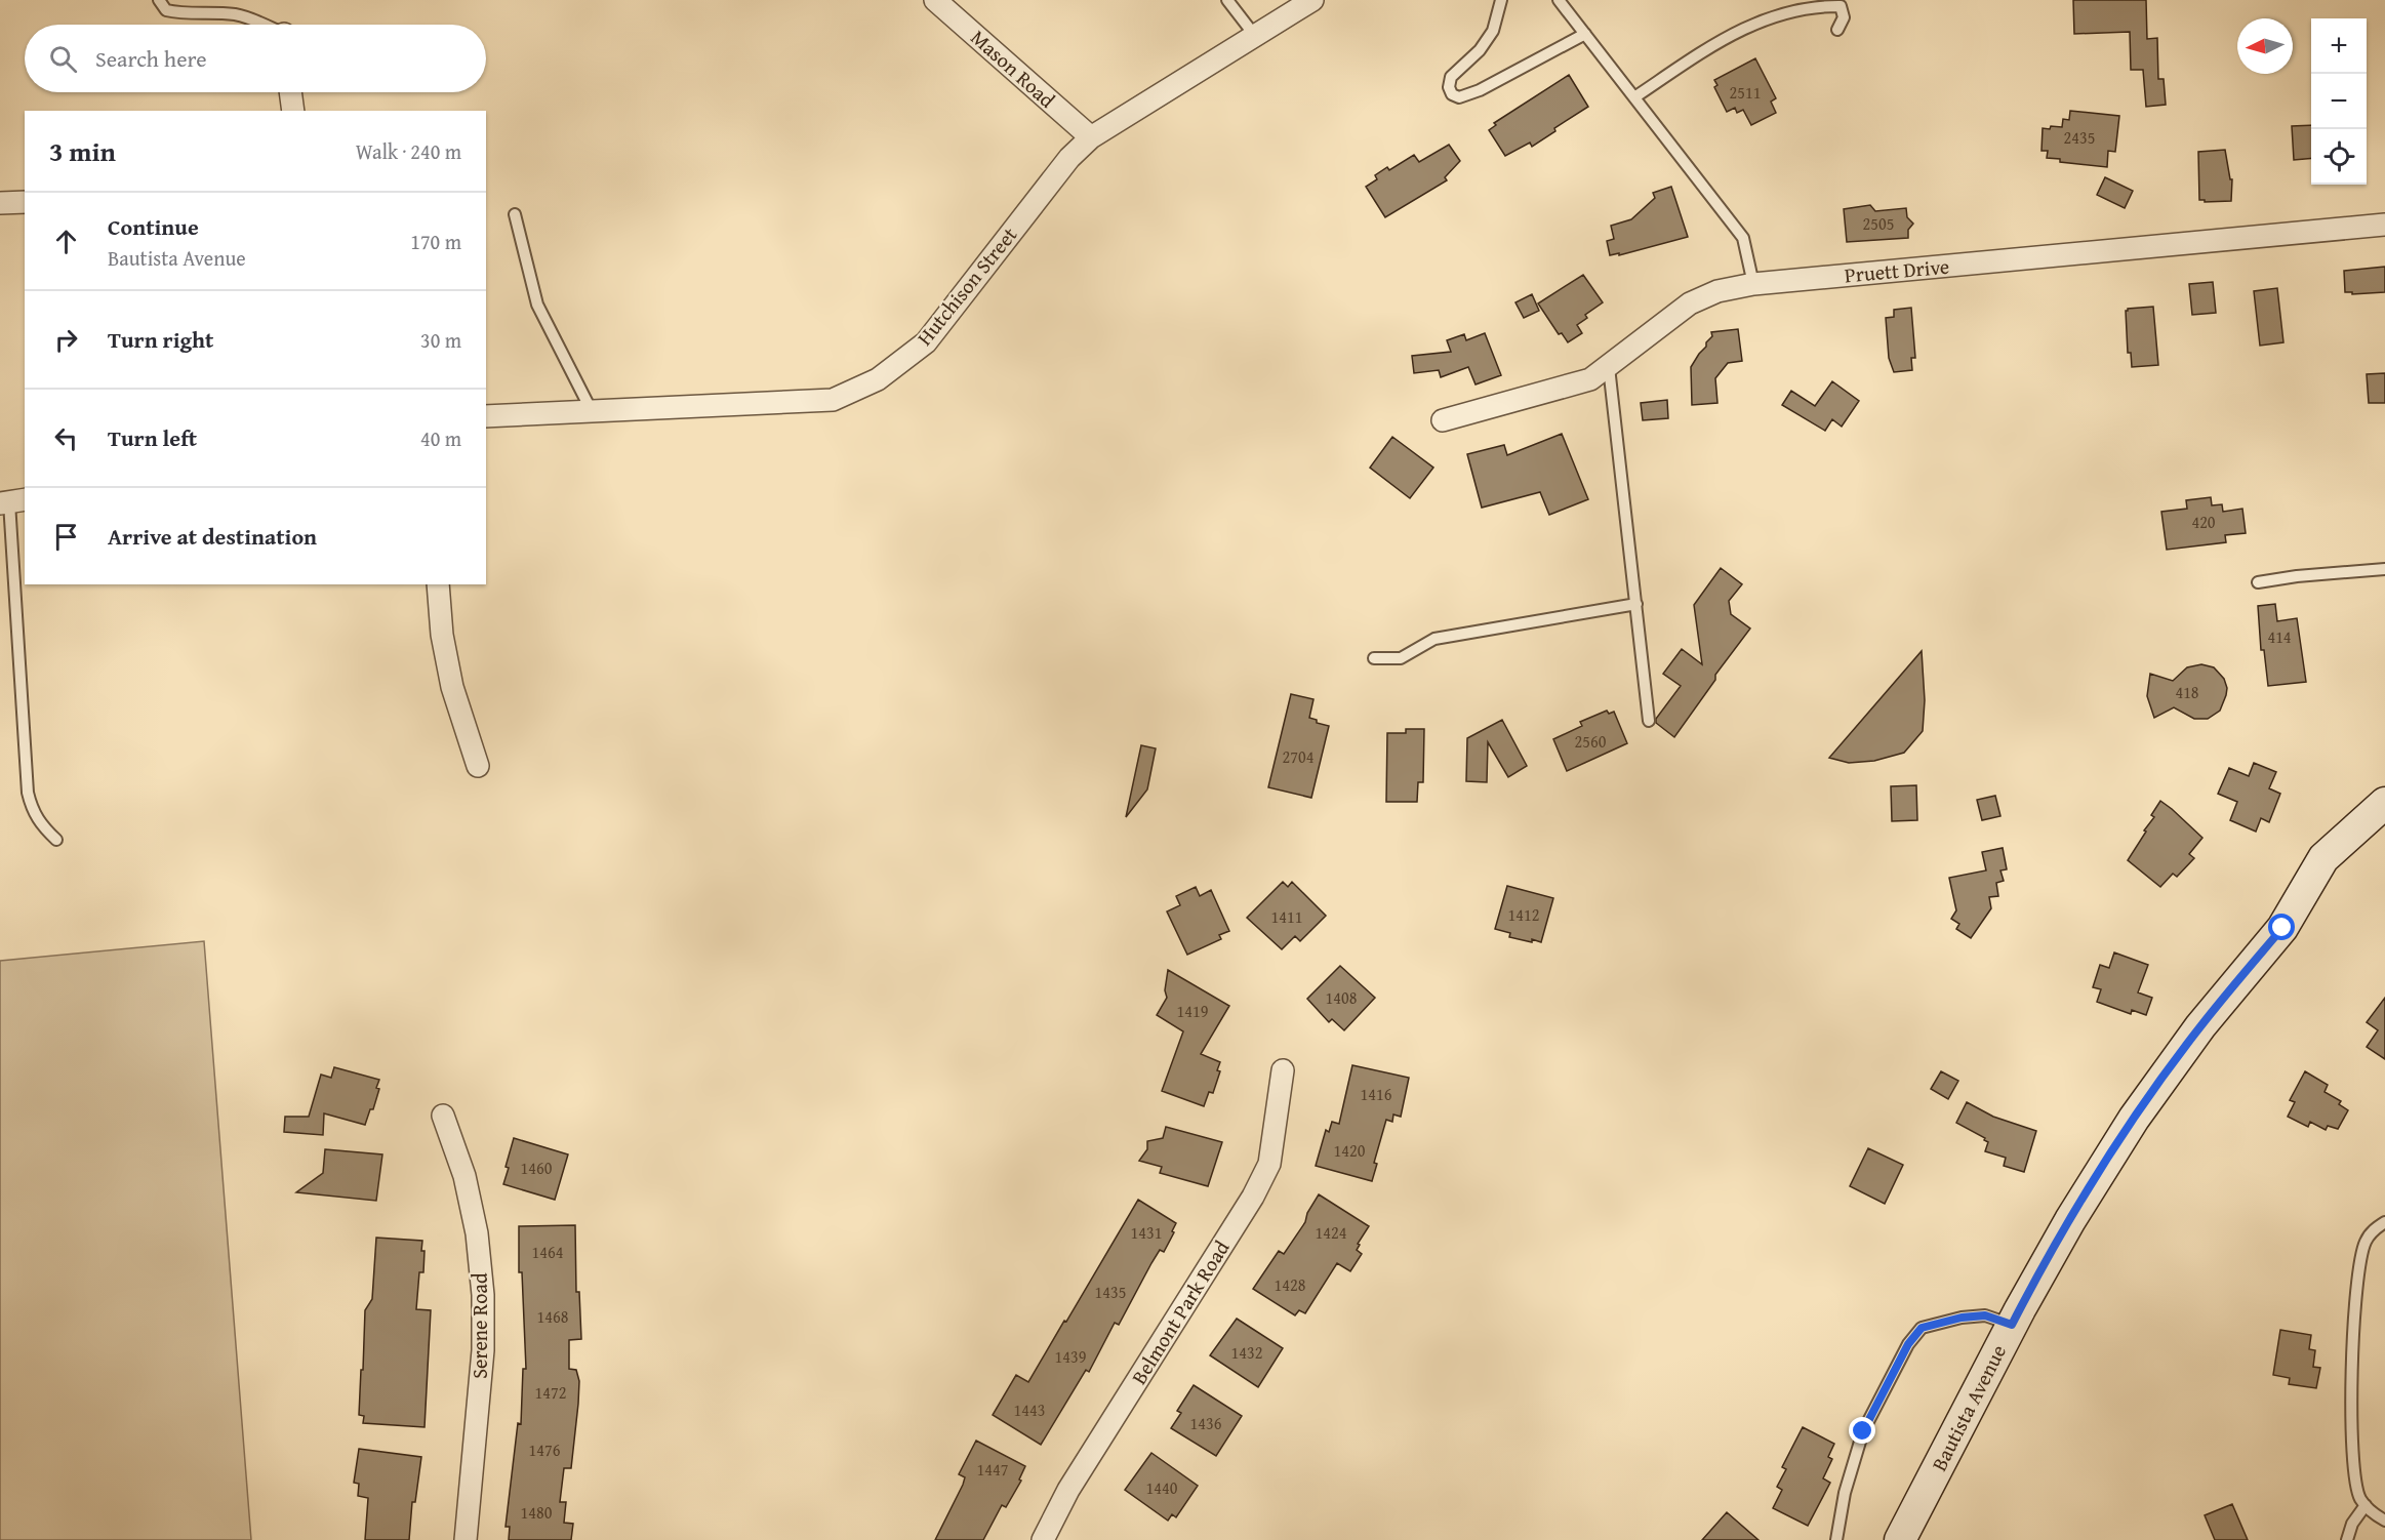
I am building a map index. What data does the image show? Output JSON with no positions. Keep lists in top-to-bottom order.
{
  "streets": {
    "street": [
      "Mason Road",
      "Pruett Drive",
      "Hutchison Street",
      "Belmont Park Road",
      "Serene Road",
      "Bautista Avenue"
    ]
  },
  "crossings": [
    ["Mason Road", "Hutchison Street"]
  ],
  "house_numbers": [
    "2511",
    "2435",
    "2505",
    "420",
    "414",
    "418",
    "2560",
    "2704",
    "1412",
    "1411",
    "1408",
    "1419",
    "1416",
    "1420",
    "1460",
    "1431",
    "1424",
    "1464",
    "1428",
    "1435",
    "1468",
    "1432",
    "1439",
    "1472",
    "1443",
    "1436",
    "1476",
    "1447",
    "1440",
    "1480"
  ],
  "north": "left",
  "page": {
    "map_buttons": ["+", "−"],
    "search": "Search here",
    "heading": ["3 min", "Walk · 240 m"],
    "list": [
      ["Continue", "Bautista Avenue", "170 m"],
      ["Turn right", "30 m"],
      ["Turn left", "40 m"],
      "Arrive at destination"
    ]
  }
}
